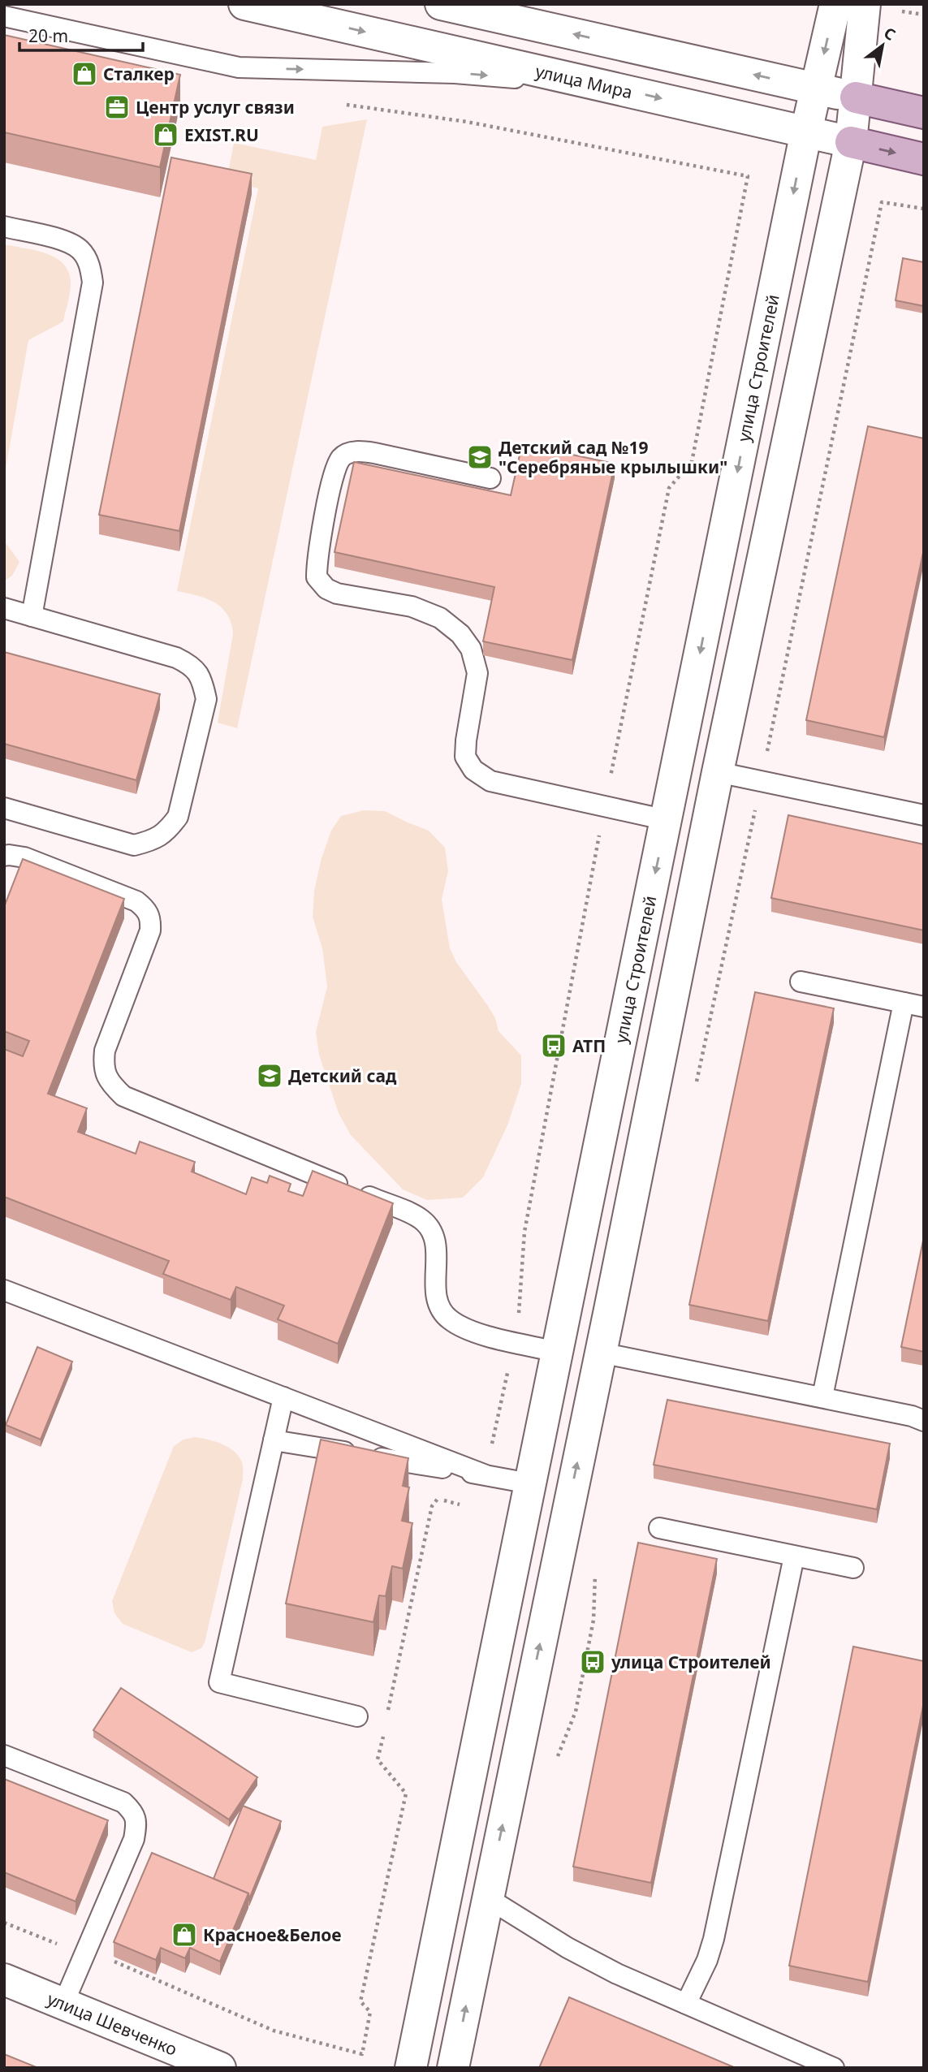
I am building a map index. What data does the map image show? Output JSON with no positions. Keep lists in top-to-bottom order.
{
  "streets": {
    "main road": ["улица Мира", "улица Строителей", "улица Шевченко"]
  },
  "crossings": [
    ["улица Мира", "улица Строителей"]
  ],
  "places": {
    "shop": ["Сталкер", "EXIST.RU", "Красное&Белое"],
    "office": ["Центр услуг связи"],
    "school or university": ["Детский сад №19 \"Серебряные крылышки\"", "Детский сад"],
    "bus stop": ["АТП", "улица Строителей"]
  },
  "scale_bar": "20 m",
  "north": "top right"
}
